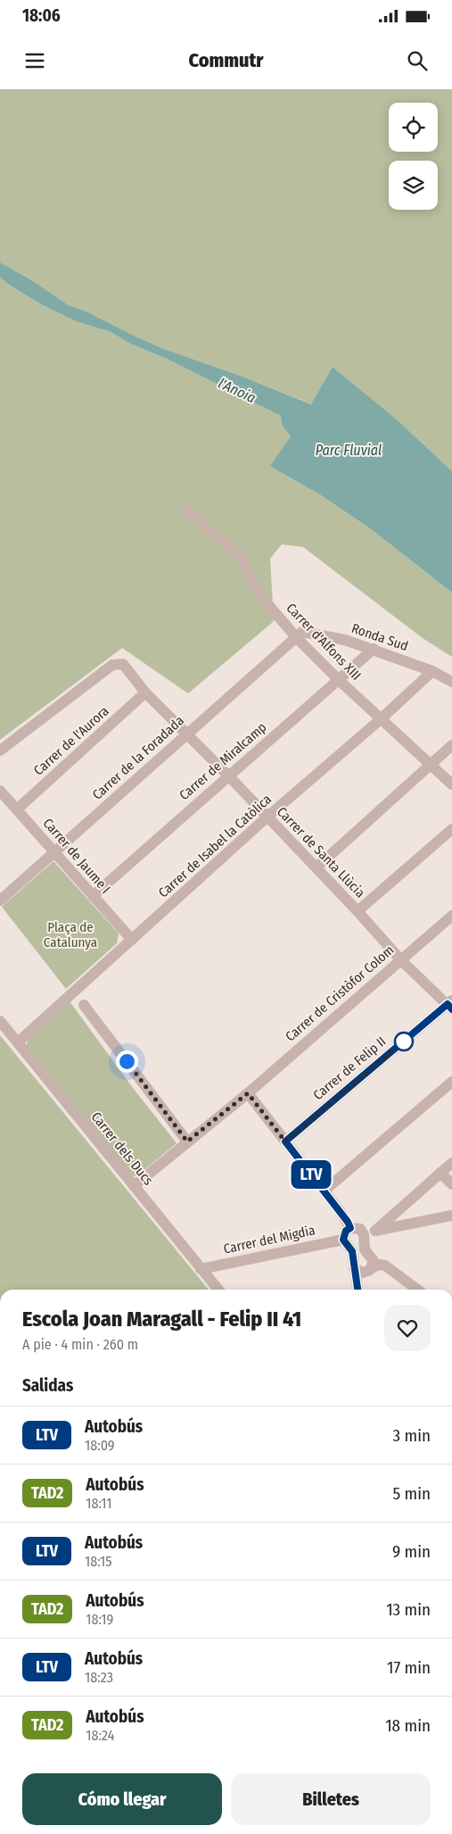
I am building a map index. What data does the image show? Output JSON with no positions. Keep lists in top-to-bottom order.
{
  "streets": {
    "street": [
      "Ronda Sud",
      "Carrer d'Alfons XIII",
      "Carrer de l'Aurora",
      "Carrer de la Foradada",
      "Carrer de Miralcamp",
      "Carrer de Isabel la Catòlica",
      "Carrer de Santa Llùcia",
      "Carrer de Jaume I",
      "Carrer de Cristòfor Colom",
      "Carrer de Felip II",
      "Carrer dels Ducs",
      "Carrer del Migdia"
    ]
  },
  "crossings": [
    ["Ronda Sud", "Carrer d'Alfons XIII"],
    ["Ronda Sud", "Carrer de la Foradada"],
    ["Ronda Sud", "Carrer de Miralcamp"],
    ["Ronda Sud", "Carrer de Isabel la Catòlica"],
    ["Carrer d'Alfons XIII", "Carrer de la Foradada"],
    ["Carrer d'Alfons XIII", "Carrer de Miralcamp"],
    ["Carrer d'Alfons XIII", "Carrer de Isabel la Catòlica"],
    ["Carrer de l'Aurora", "Carrer de Santa Llùcia"],
    ["Carrer de l'Aurora", "Carrer de Jaume I"],
    ["Carrer de la Foradada", "Carrer de Santa Llùcia"],
    ["Carrer de la Foradada", "Carrer de Jaume I"],
    ["Carrer de Miralcamp", "Carrer de Santa Llùcia"],
    ["Carrer de Miralcamp", "Carrer de Jaume I"],
    ["Carrer de Isabel la Catòlica", "Carrer de Santa Llùcia"],
    ["Carrer de Isabel la Catòlica", "Carrer de Jaume I"],
    ["Carrer de Isabel la Catòlica", "Carrer dels Ducs"],
    ["Carrer de Santa Llùcia", "Carrer de Cristòfor Colom"],
    ["Carrer de Santa Llùcia", "Carrer de Felip II"],
    ["Carrer de Cristòfor Colom", "Carrer dels Ducs"],
    ["Carrer dels Ducs", "Carrer del Migdia"]
  ],
  "water": ["l'Anoia", "Parc Fluvial"],
  "parks": ["Plaça de Catalunya"],
  "lines": ["bus line LTV"],
  "page": {
    "status": "18:06",
    "header": "Commutr",
    "on_map": "LTV",
    "heading": [
      ["Escola Joan Maragall - Felip II 41", "A pie · 4 min · 260 m"],
      "Salidas"
    ],
    "list": [
      {
        "mark": "LTV",
        "name": "Autobús",
        "note": "18:09",
        "value": "3 min"
      },
      {
        "mark": "TAD2",
        "name": "Autobús",
        "note": "18:11",
        "value": "5 min"
      },
      {
        "mark": "LTV",
        "name": "Autobús",
        "note": "18:15",
        "value": "9 min"
      },
      {
        "mark": "TAD2",
        "name": "Autobús",
        "note": "18:19",
        "value": "13 min"
      },
      {
        "mark": "LTV",
        "name": "Autobús",
        "note": "18:23",
        "value": "17 min"
      },
      {
        "mark": "TAD2",
        "name": "Autobús",
        "note": "18:24",
        "value": "18 min"
      }
    ],
    "buttons": ["Cómo llegar", "Billetes"]
  }
}
